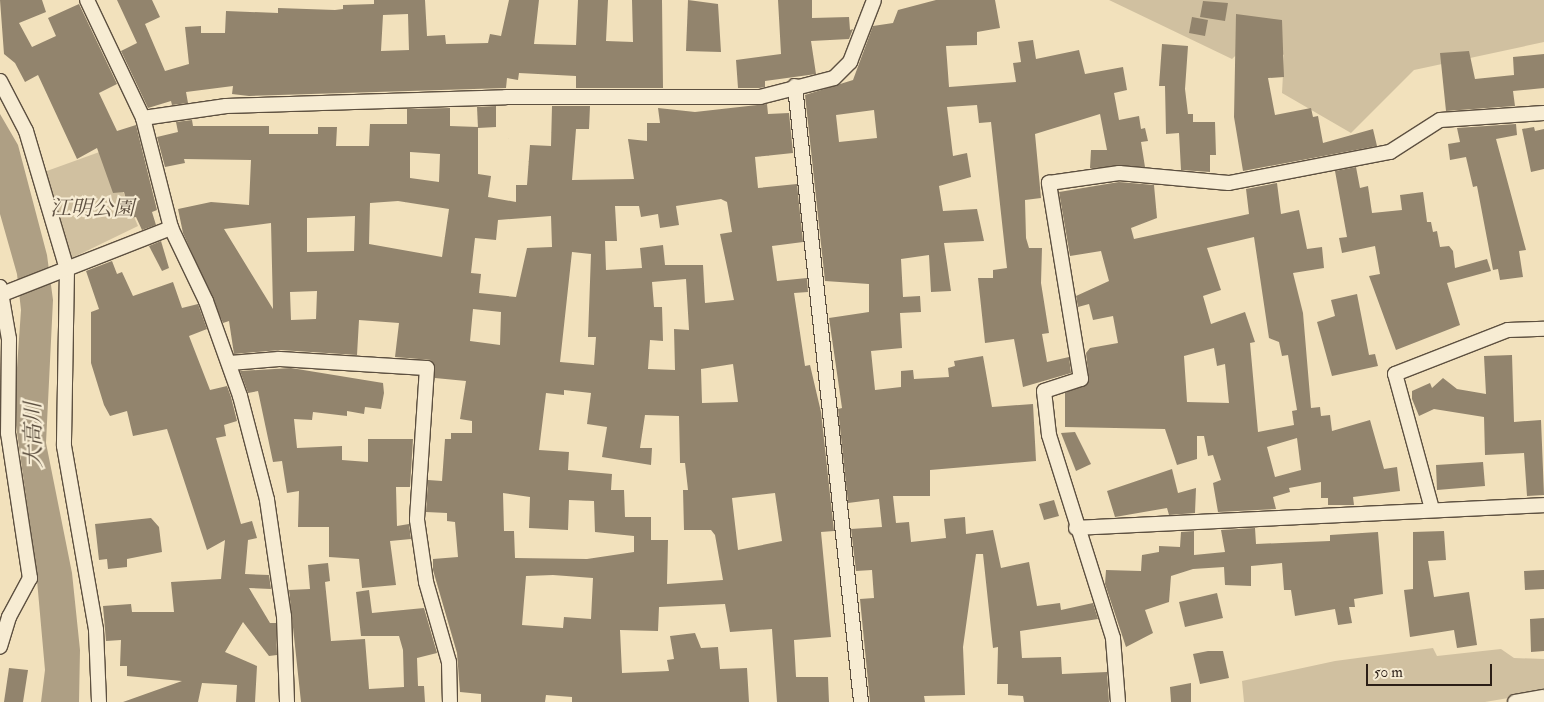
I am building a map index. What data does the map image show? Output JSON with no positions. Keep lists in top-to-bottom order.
{
  "water": ["大高川"],
  "parks": ["江明公園"],
  "scale_bar": "50 m"
}
